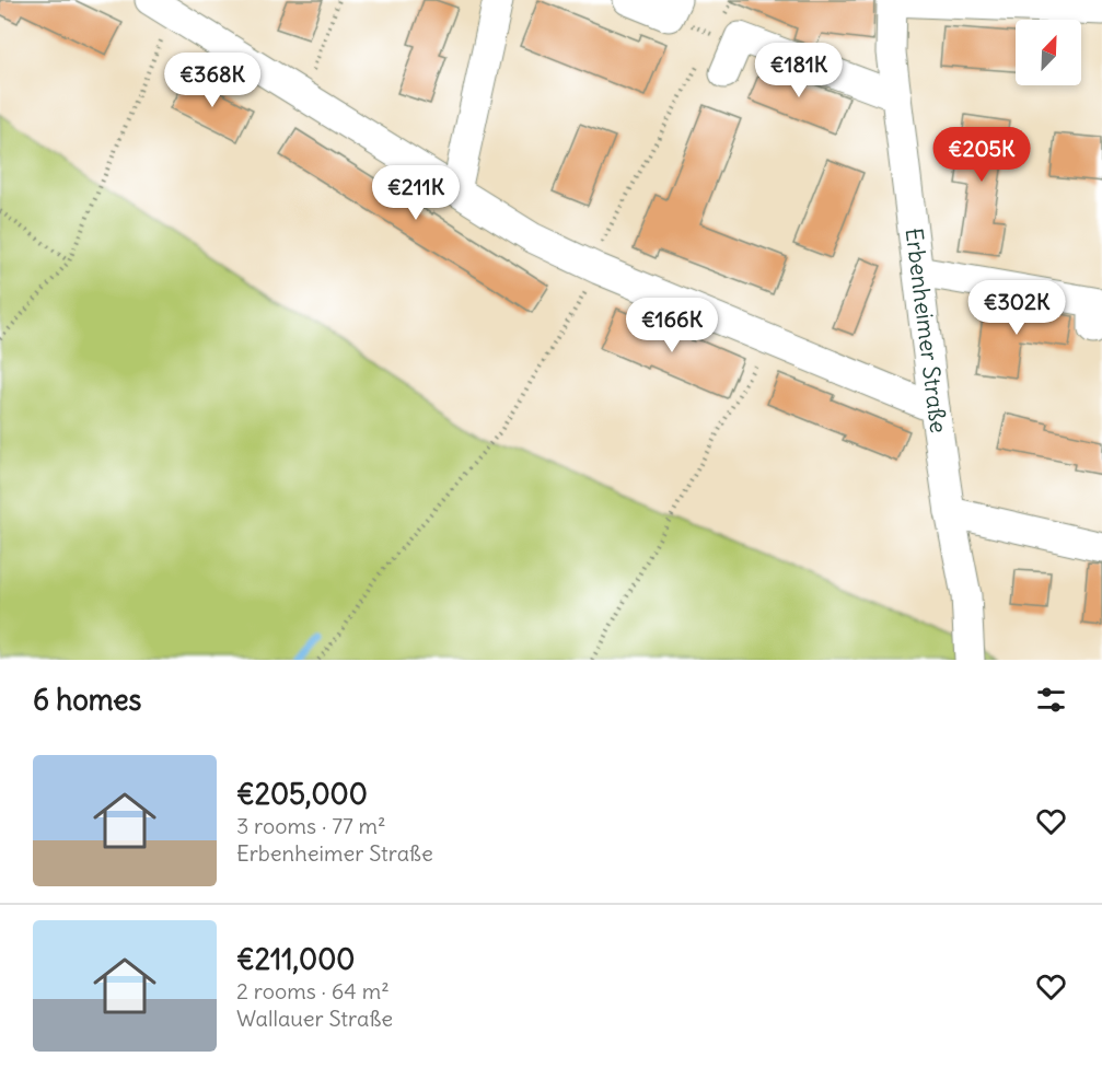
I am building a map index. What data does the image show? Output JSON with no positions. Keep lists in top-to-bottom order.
{
  "streets": {
    "street": ["Erbenheimer Straße"]
  },
  "north": "top right",
  "page": {
    "price": [
      "€181K",
      "€368K",
      "€205K",
      "€211K",
      "€302K",
      "€166K"
    ],
    "heading": "6 homes",
    "list": [
      {
        "name": "€205,000",
        "note": "3 rooms · 77 m² · Erbenheimer Straße"
      },
      {
        "name": "€211,000",
        "note": "2 rooms · 64 m² · Wallauer Straße"
      }
    ]
  }
}
